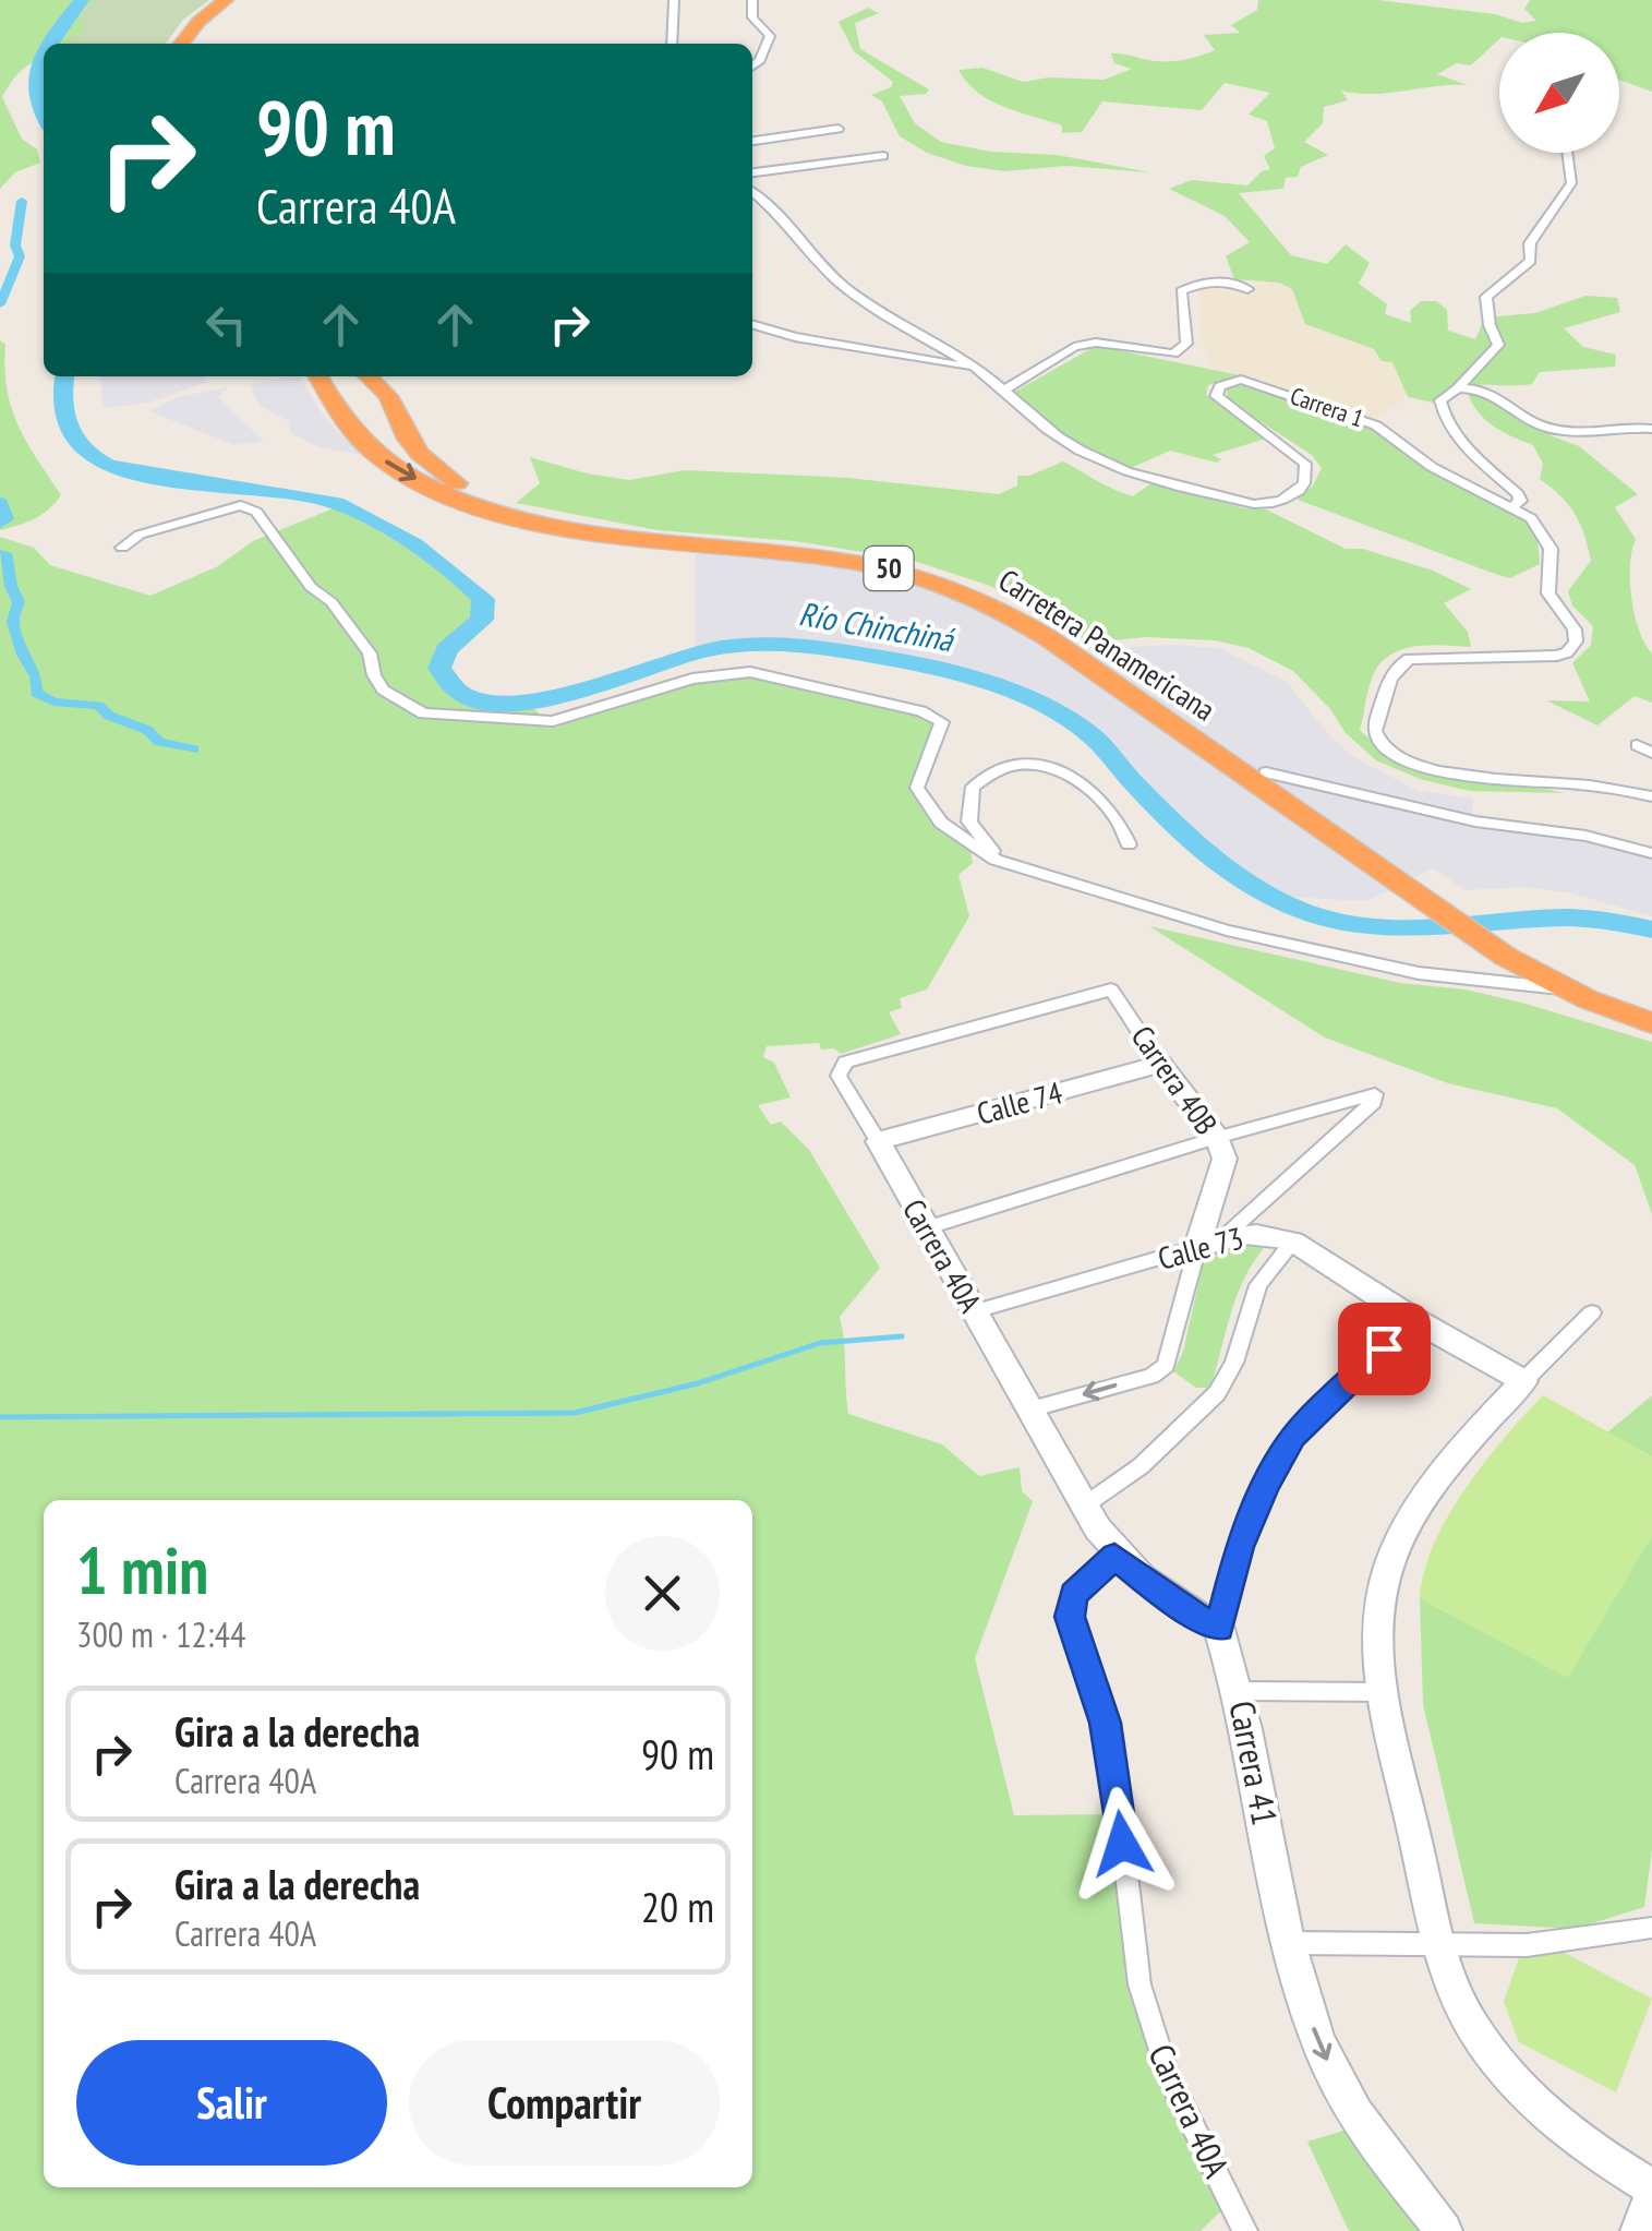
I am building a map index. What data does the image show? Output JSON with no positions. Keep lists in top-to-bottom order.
{
  "streets": {
    "highway": ["50", "Carretera Panamericana"],
    "street": [
      "Carrera 1",
      "Carrera 40B",
      "Calle 74",
      "Calle 73",
      "Carrera 40A",
      "Carrera 41"
    ]
  },
  "crossings": [
    ["Carrera 40B", "Calle 74"],
    ["Carrera 40B", "Calle 73"],
    ["Carrera 40B", "Carrera 40A"],
    ["Calle 74", "Carrera 40A"],
    ["Calle 73", "Carrera 40A"],
    ["Carrera 40A", "Carrera 41"]
  ],
  "water": ["Río Chinchiná"],
  "north": "bottom left",
  "page": {
    "turn": ["90 m", "Carrera 40A"],
    "heading": ["1 min", "300 m · 12:44"],
    "list": [
      {
        "name": "Gira a la derecha",
        "note": "Carrera 40A",
        "value": "90 m"
      },
      {
        "name": "Gira a la derecha",
        "note": "Carrera 40A",
        "value": "20 m"
      }
    ],
    "buttons": ["Salir", "Compartir"]
  }
}
